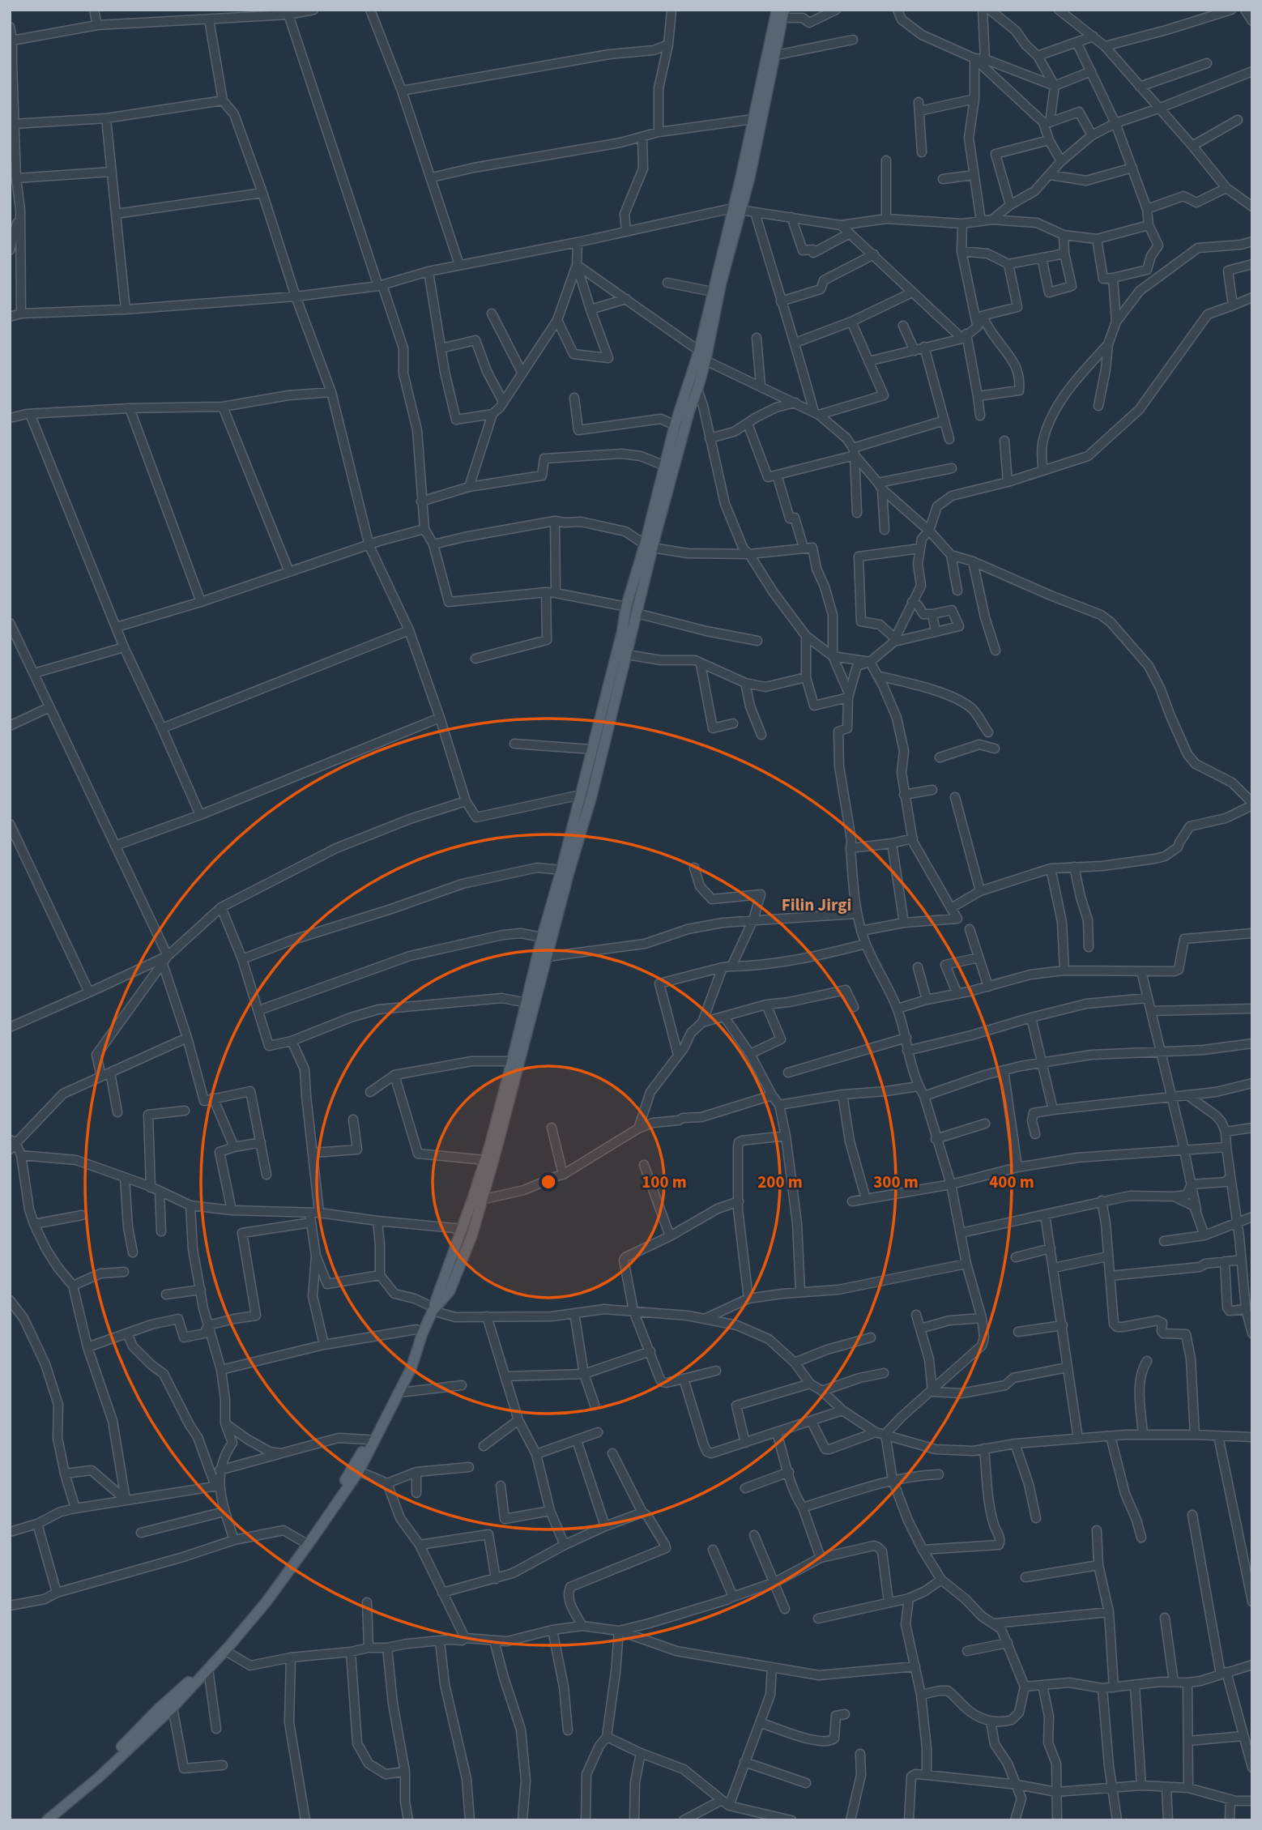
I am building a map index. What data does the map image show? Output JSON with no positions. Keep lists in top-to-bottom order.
{
  "districts": ["Filin Jirgi"],
  "rings": [
    "100 m",
    "200 m",
    "300 m",
    "400 m"
  ]
}
